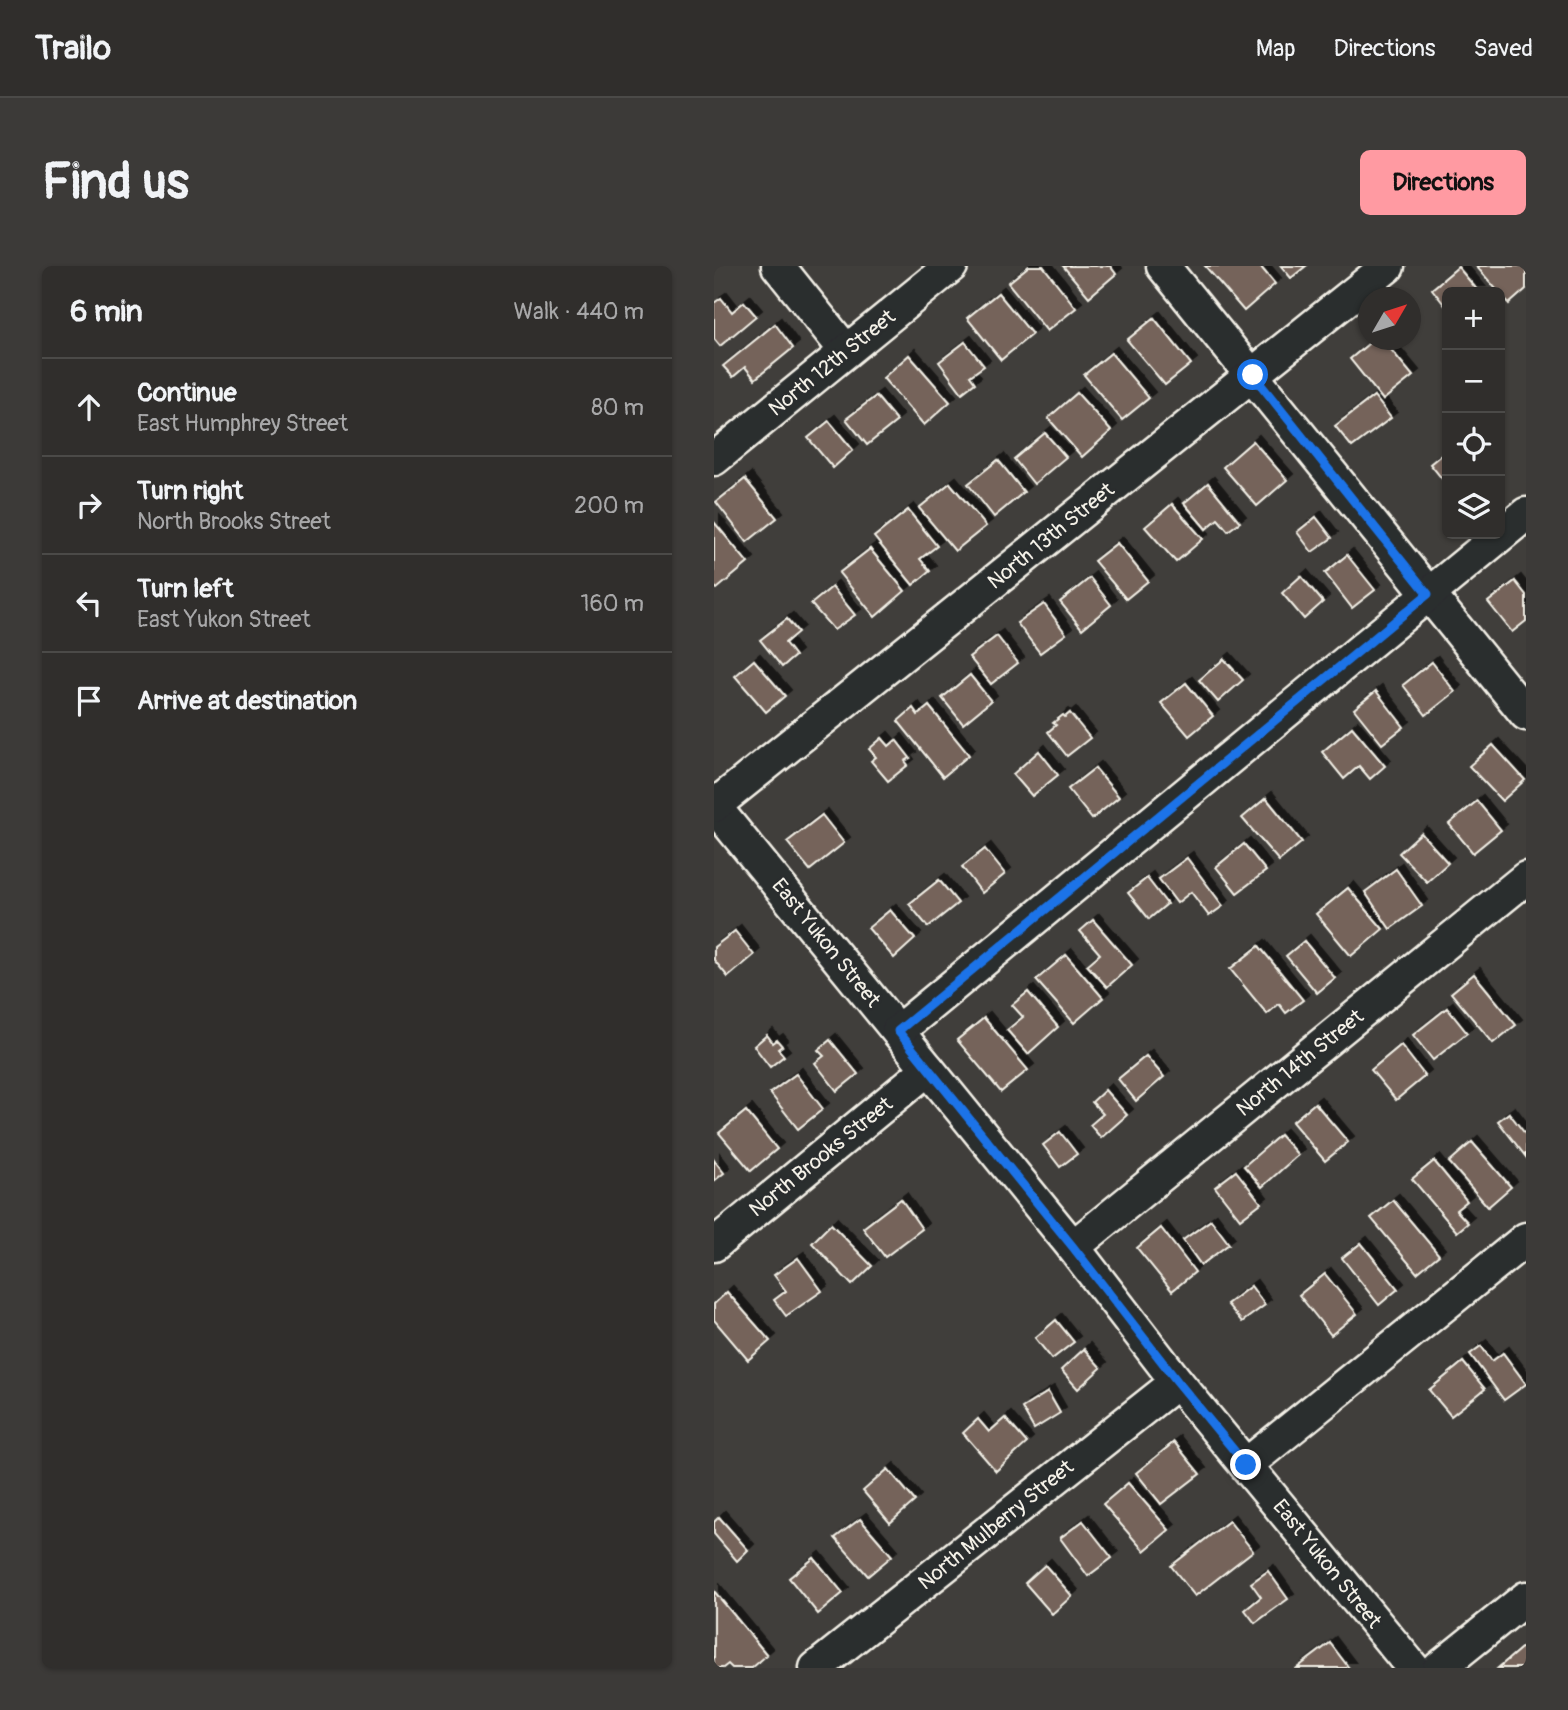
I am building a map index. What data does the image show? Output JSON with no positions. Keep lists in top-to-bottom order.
{
  "streets": {
    "street": [
      "North 12th Street",
      "North 13th Street",
      "East Yukon Street",
      "North 14th Street",
      "North Brooks Street",
      "North Mulberry Street"
    ]
  },
  "crossings": [
    ["North 13th Street", "East Yukon Street"],
    ["East Yukon Street", "North 14th Street"],
    ["East Yukon Street", "North Brooks Street"],
    ["East Yukon Street", "North Mulberry Street"]
  ],
  "north": "top right",
  "page": {
    "header": "Trailo",
    "nav": ["Map", "Directions", "Saved"],
    "buttons": "Directions",
    "title": "Find us",
    "heading": ["6 min", "Walk · 440 m"],
    "map_buttons": ["+", "−"],
    "list": [
      ["Continue", "East Humphrey Street", "80 m"],
      ["Turn right", "North Brooks Street", "200 m"],
      ["Turn left", "East Yukon Street", "160 m"],
      "Arrive at destination"
    ]
  }
}
